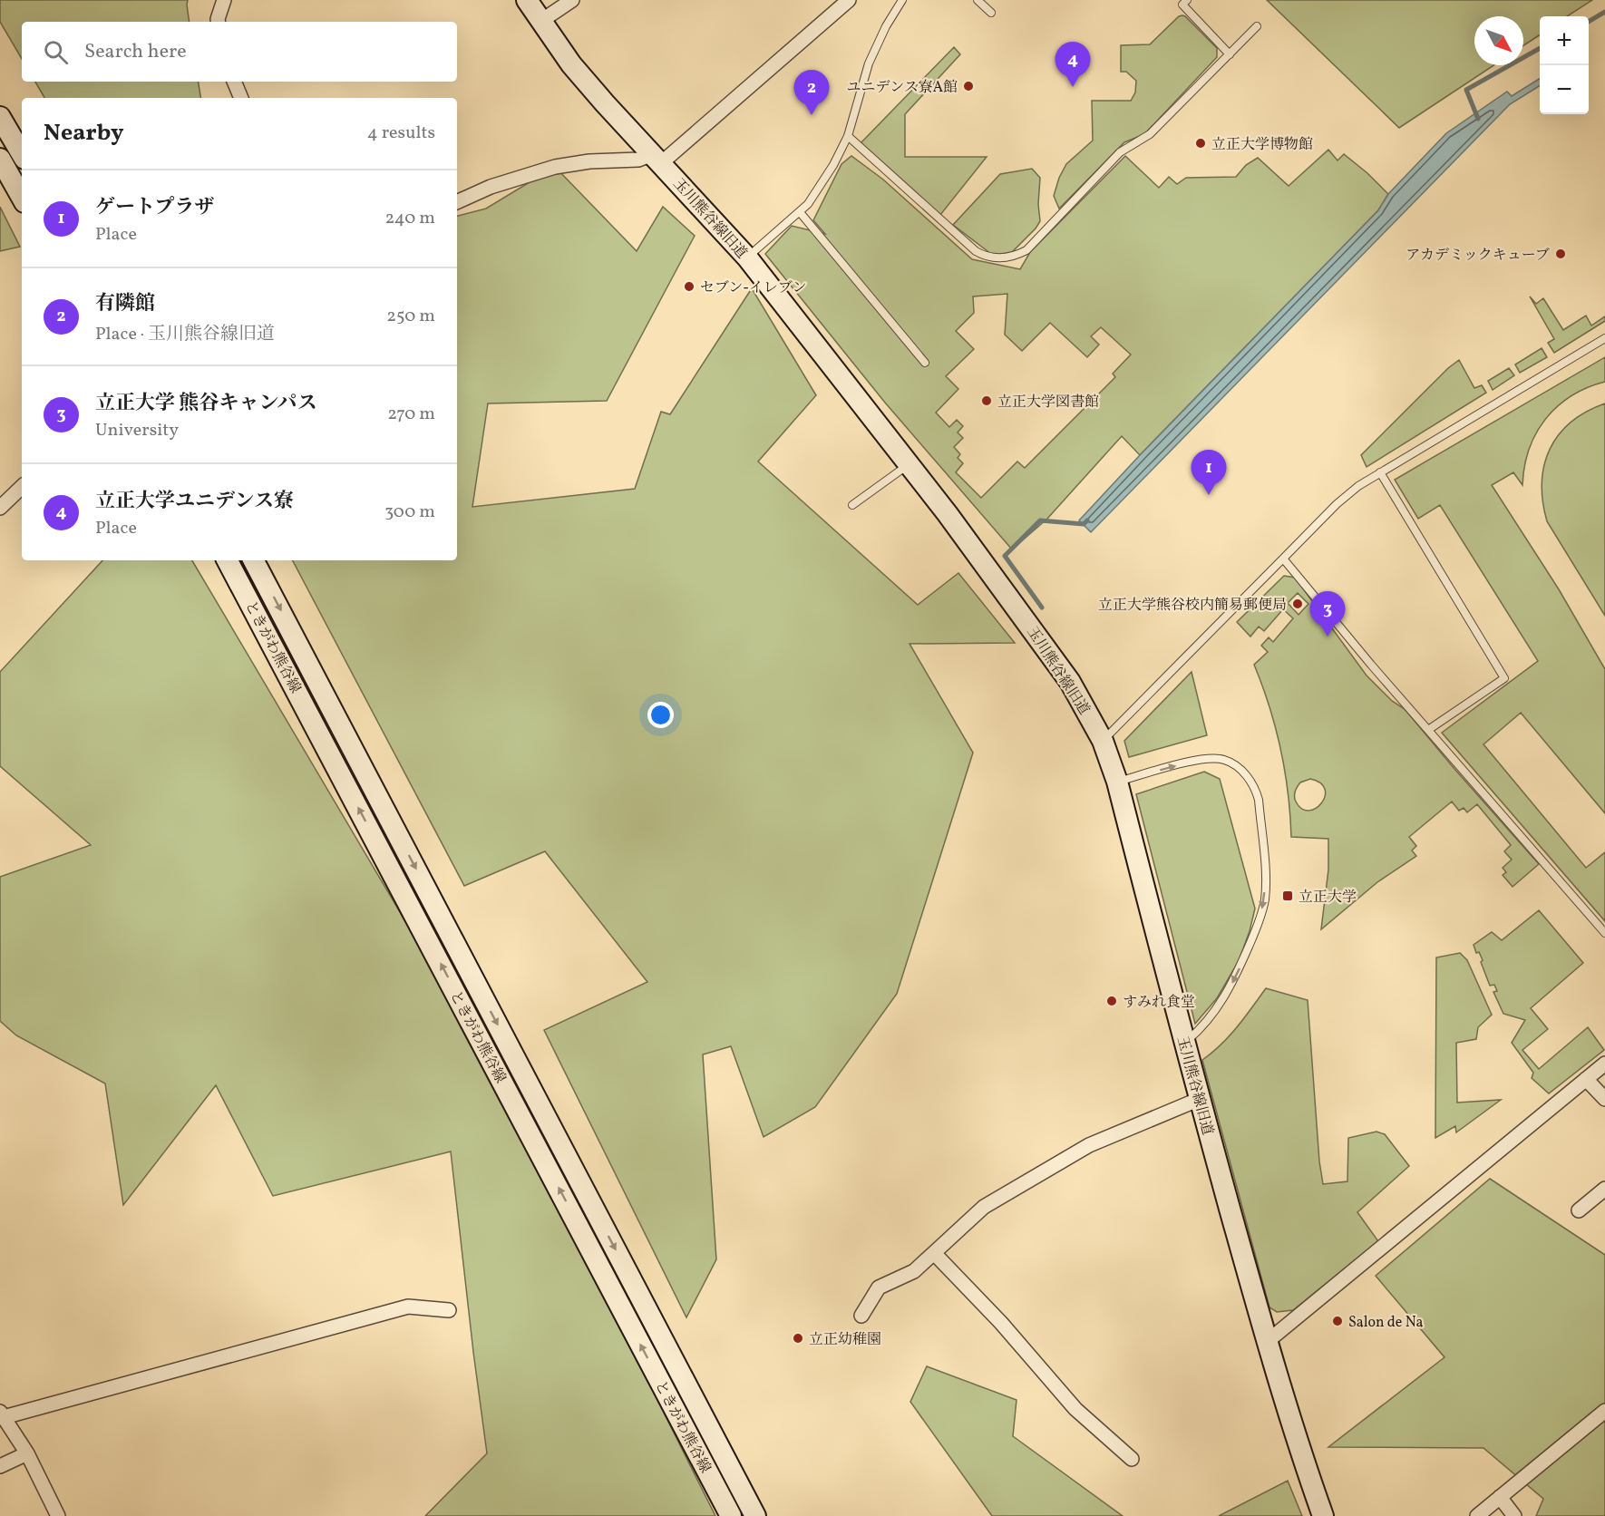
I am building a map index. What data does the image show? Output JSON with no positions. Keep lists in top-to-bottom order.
{
  "streets": {
    "main road": ["玉川熊谷線旧道", "ときがわ熊谷線"]
  },
  "places": {
    "other": [
      "ユニデンス寮A館",
      "立正大学博物館",
      "アカデミックキューブ",
      "セブン-イレブン",
      "立正大学図書館",
      "立正大学熊谷校内簡易郵便局",
      "すみれ食堂",
      "Salon de Na",
      "立正幼稚園"
    ],
    "transit": ["立正大学"]
  },
  "north": "bottom right",
  "page": {
    "map_buttons": ["+", "−"],
    "search": "Search here",
    "pins": [
      "4",
      "2",
      "1",
      "3"
    ],
    "heading": ["Nearby", "4 results"],
    "list": [
      {
        "mark": "1",
        "name": "ゲートプラザ",
        "note": "Place",
        "value": "240 m"
      },
      {
        "mark": "2",
        "name": "有隣館",
        "note": "Place · 玉川熊谷線旧道",
        "value": "250 m"
      },
      {
        "mark": "3",
        "name": "立正大学 熊谷キャンパス",
        "note": "University",
        "value": "270 m"
      },
      {
        "mark": "4",
        "name": "立正大学ユニデンス寮",
        "note": "Place",
        "value": "300 m"
      }
    ]
  }
}
